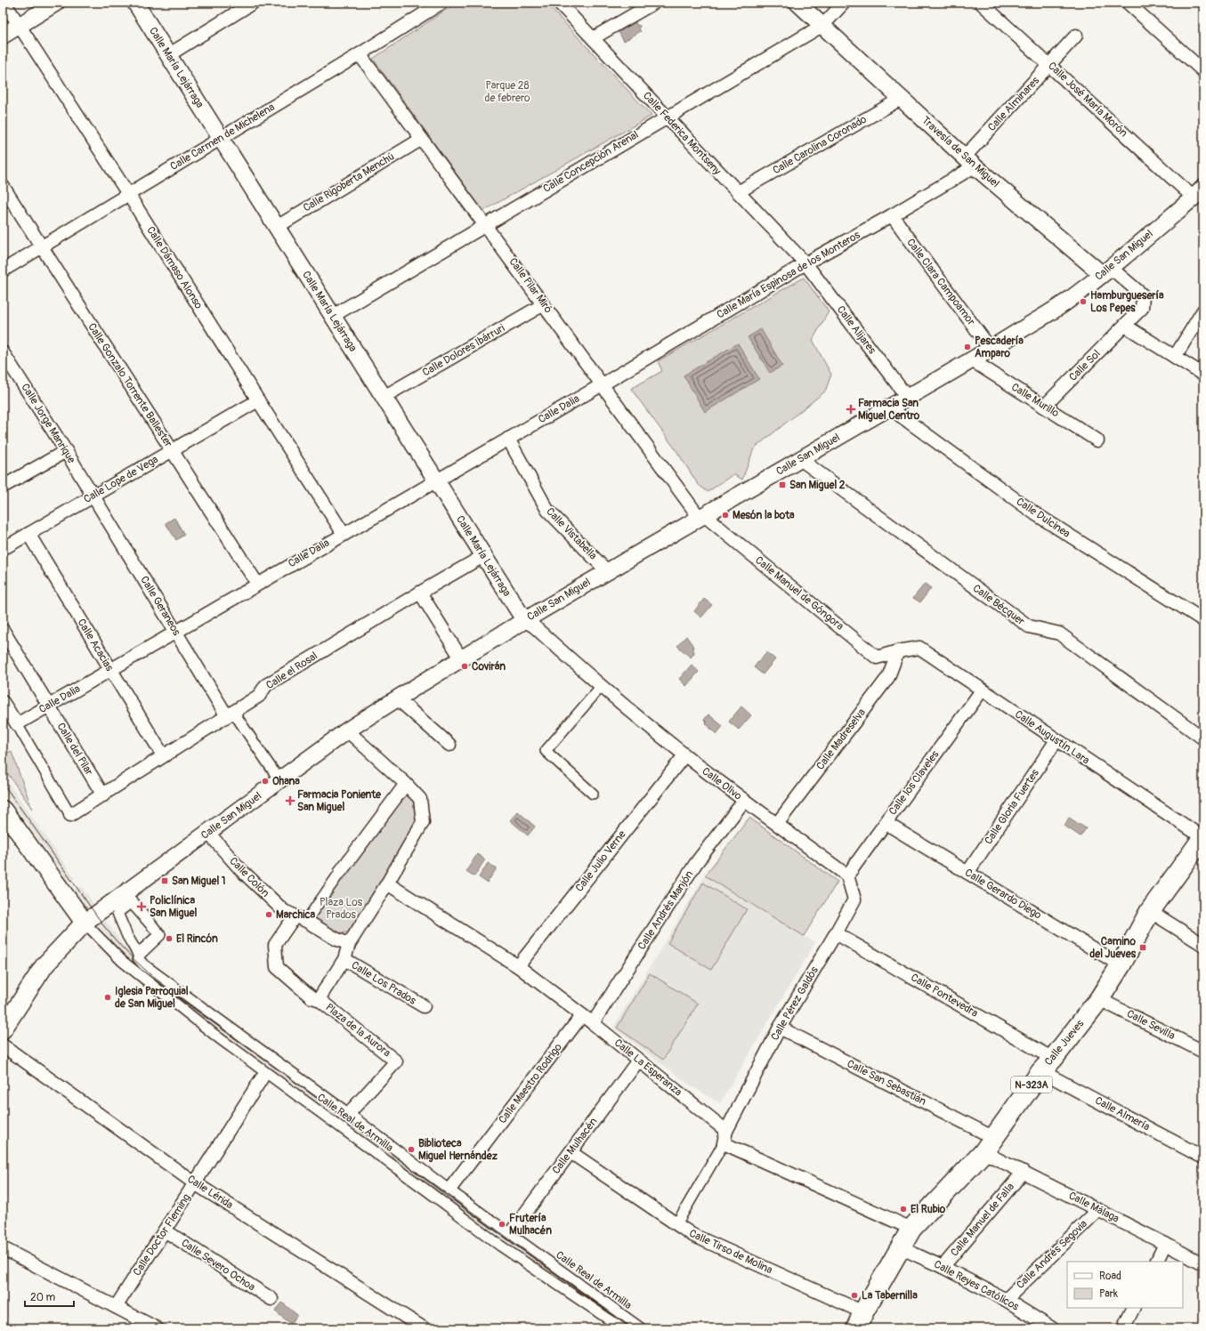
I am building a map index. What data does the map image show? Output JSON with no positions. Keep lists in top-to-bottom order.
{
  "streets": {
    "main road": ["Calle Jueves", "N-323A"],
    "street": [
      "Calle María Lejárraga",
      "Calle José María Morón",
      "Calle Alminares",
      "Calle Federica Montseny",
      "Calle Carmen de Michelena",
      "Calle Carolina Coronado",
      "Travesía de San Miguel",
      "Calle Concepción Arenal",
      "Calle Rigoberta Menchú",
      "Calle San Miguel",
      "Calle Dámaso Alonso",
      "Calle María Espinosa de los Monteros",
      "Calle Clara Campoamor",
      "Calle Pilar Miró",
      "Calle Alijares",
      "Calle Dolores Ibárruri",
      "Calle Sol",
      "Calle Gonzalo Torrente Ballester",
      "Calle Murillo",
      "Calle Dalia",
      "Calle Jorge Manrique",
      "Calle Lope de Vega",
      "Calle Dulcinea",
      "Calle Vistabella",
      "Calle Manuel de Góngora",
      "Calle Bécquer",
      "Calle Geraneos",
      "Calle Acacias",
      "Calle el Rosal",
      "Calle Augustín Lara",
      "Calle Madreselva",
      "Calle del Pilar",
      "Calle los Claveles",
      "Calle Olivo",
      "Calle Gloria Fuertes",
      "Calle Julio Verne",
      "Calle Colón",
      "Calle Gerardo Diego",
      "Calle Andrés Manjón",
      "Calle Los Prados",
      "Calle Pontevedra",
      "Calle Pérez Galdós",
      "Calle Sevilla",
      "Plaza de la Aurora",
      "Calle La Esperanza",
      "Calle San Sebastián",
      "Calle Maestro Rodrigo",
      "Calle Almería",
      "Calle Real de Armilla",
      "Calle Mulhacén",
      "Calle Lérida",
      "Calle Málaga",
      "Calle Manuel de Falla",
      "Calle Doctor Fleming",
      "Calle Tirso de Molina",
      "Calle Andrés Segovia",
      "Calle Severo Ochoa",
      "Calle Reyes Católicos"
    ]
  },
  "crossings": [
    ["Calle María Lejárraga", "Calle Carmen de Michelena"],
    ["Calle María Lejárraga", "Calle Concepción Arenal"],
    ["Calle María Lejárraga", "Calle Rigoberta Menchú"],
    ["Calle María Lejárraga", "Calle San Miguel"],
    ["Calle María Lejárraga", "Calle Dolores Ibárruri"],
    ["Calle María Lejárraga", "Calle Dalia"],
    ["Calle María Lejárraga", "Calle el Rosal"],
    ["Calle María Lejárraga", "Calle Olivo"],
    ["Calle José María Morón", "Calle Alminares"],
    ["Calle José María Morón", "Calle San Miguel"],
    ["Calle Alminares", "Travesía de San Miguel"],
    ["Calle Alminares", "Calle María Espinosa de los Monteros"],
    ["Calle Federica Montseny", "Calle Carolina Coronado"],
    ["Calle Federica Montseny", "Calle Concepción Arenal"],
    ["Calle Federica Montseny", "Calle María Espinosa de los Monteros"],
    ["Calle Federica Montseny", "Calle Alijares"],
    ["Calle Carmen de Michelena", "Calle Dámaso Alonso"],
    ["Calle Carmen de Michelena", "Calle Pilar Miró"],
    ["Calle Carmen de Michelena", "Calle Gonzalo Torrente Ballester"],
    ["Calle Carolina Coronado", "Travesía de San Miguel"],
    ["Travesía de San Miguel", "Calle Concepción Arenal"],
    ["Travesía de San Miguel", "Calle San Miguel"],
    ["Travesía de San Miguel", "Calle María Espinosa de los Monteros"],
    ["Travesía de San Miguel", "Calle Sol"],
    ["Calle Concepción Arenal", "Calle Pilar Miró"],
    ["Calle Rigoberta Menchú", "Calle Pilar Miró"],
    ["Calle San Miguel", "Calle Clara Campoamor"],
    ["Calle San Miguel", "Calle Pilar Miró"],
    ["Calle San Miguel", "Calle Alijares"],
    ["Calle San Miguel", "Calle Sol"],
    ["Calle San Miguel", "Calle Murillo"],
    ["Calle San Miguel", "Calle Dulcinea"],
    ["Calle San Miguel", "Calle Vistabella"],
    ["Calle San Miguel", "Calle Manuel de Góngora"],
    ["Calle San Miguel", "Calle Bécquer"],
    ["Calle San Miguel", "Calle Geraneos"],
    ["Calle San Miguel", "Calle Olivo"],
    ["Calle San Miguel", "Calle Colón"],
    ["Calle San Miguel", "Calle Real de Armilla"],
    ["Calle Dámaso Alonso", "Calle Dalia"],
    ["Calle Dámaso Alonso", "Calle Lope de Vega"],
    ["Calle María Espinosa de los Monteros", "Calle Clara Campoamor"],
    ["Calle María Espinosa de los Monteros", "Calle Pilar Miró"],
    ["Calle María Espinosa de los Monteros", "Calle Alijares"],
    ["Calle María Espinosa de los Monteros", "Calle Dalia"],
    ["Calle Pilar Miró", "Calle Dolores Ibárruri"],
    ["Calle Pilar Miró", "Calle Dalia"],
    ["Calle Pilar Miró", "Calle Manuel de Góngora"],
    ["Calle Sol", "Calle Murillo"],
    ["Calle Gonzalo Torrente Ballester", "Calle Dalia"],
    ["Calle Gonzalo Torrente Ballester", "Calle Lope de Vega"],
    ["Calle Dalia", "Calle Vistabella"],
    ["Calle Dalia", "Calle Geraneos"],
    ["Calle Dalia", "Calle Acacias"],
    ["Calle Dalia", "Calle del Pilar"],
    ["Calle Jorge Manrique", "Calle Lope de Vega"],
    ["Calle Jorge Manrique", "Calle Geraneos"],
    ["Calle Lope de Vega", "Calle Geraneos"],
    ["Calle Lope de Vega", "Calle Acacias"],
    ["Calle Manuel de Góngora", "Calle Augustín Lara"],
    ["Calle Manuel de Góngora", "Calle Madreselva"],
    ["Calle Geraneos", "Calle el Rosal"],
    ["Calle Acacias", "Calle el Rosal"],
    ["Calle el Rosal", "Calle del Pilar"],
    ["Calle Augustín Lara", "Calle Madreselva"],
    ["Calle Augustín Lara", "Calle los Claveles"],
    ["Calle Augustín Lara", "Calle Gloria Fuertes"],
    ["Calle Augustín Lara", "Calle Jueves"],
    ["Calle Madreselva", "Calle Olivo"],
    ["Calle los Claveles", "Calle Olivo"],
    ["Calle los Claveles", "Calle Gerardo Diego"],
    ["Calle los Claveles", "Calle Pérez Galdós"],
    ["Calle Olivo", "Calle Julio Verne"],
    ["Calle Olivo", "Calle Andrés Manjón"],
    ["Calle Olivo", "Calle Pérez Galdós"],
    ["Calle Gloria Fuertes", "Calle Gerardo Diego"],
    ["Calle Julio Verne", "Calle La Esperanza"],
    ["Calle Gerardo Diego", "Calle Jueves"],
    ["Calle Andrés Manjón", "Calle La Esperanza"],
    ["Calle Pontevedra", "Calle Pérez Galdós"],
    ["Calle Pontevedra", "Calle Jueves"],
    ["Calle Pontevedra", "Calle Almería"],
    ["Calle Pérez Galdós", "Calle La Esperanza"],
    ["Calle Pérez Galdós", "Calle San Sebastián"],
    ["Calle Sevilla", "Calle Jueves"],
    ["Plaza de la Aurora", "Calle Real de Armilla"],
    ["Calle Jueves", "Calle La Esperanza"],
    ["Calle Jueves", "Calle San Sebastián"],
    ["Calle Jueves", "Calle Almería"],
    ["Calle Jueves", "Calle Málaga"],
    ["Calle Jueves", "Calle Tirso de Molina"],
    ["Calle Jueves", "Calle Reyes Católicos"],
    ["Calle La Esperanza", "Calle Maestro Rodrigo"],
    ["Calle La Esperanza", "Calle Mulhacén"],
    ["Calle San Sebastián", "Calle Málaga"],
    ["Calle Real de Armilla", "Calle Doctor Fleming"],
    ["Calle Mulhacén", "Calle Tirso de Molina"],
    ["Calle Lérida", "Calle Doctor Fleming"],
    ["Calle Málaga", "Calle Manuel de Falla"],
    ["Calle Málaga", "Calle Andrés Segovia"],
    ["Calle Manuel de Falla", "Calle Reyes Católicos"],
    ["Calle Doctor Fleming", "Calle Severo Ochoa"],
    ["Calle Andrés Segovia", "Calle Reyes Católicos"]
  ],
  "parks": ["Parque 28 de febrero", "Plaza Los Prados"],
  "places": {
    "other": [
      "Hamburguesería Los Pepes",
      "Pescadería Amparo",
      "Mesón la bota",
      "Covirán",
      "Ohana",
      "Marchica",
      "El Rincón",
      "Iglesia Parroquial de San Miguel",
      "Biblioteca Miguel Hernández",
      "El Rubio",
      "Frutería Mulhacén",
      "La Tabernilla"
    ],
    "health": ["Farmacia San Miguel Centro", "Farmacia Poniente San Miguel", "Policlínica San Miguel"],
    "transit": ["San Miguel 2", "San Miguel 1", "Camino del Jueves"]
  },
  "legend": ["Road", "Park"],
  "scale_bar": "20 m"
}
